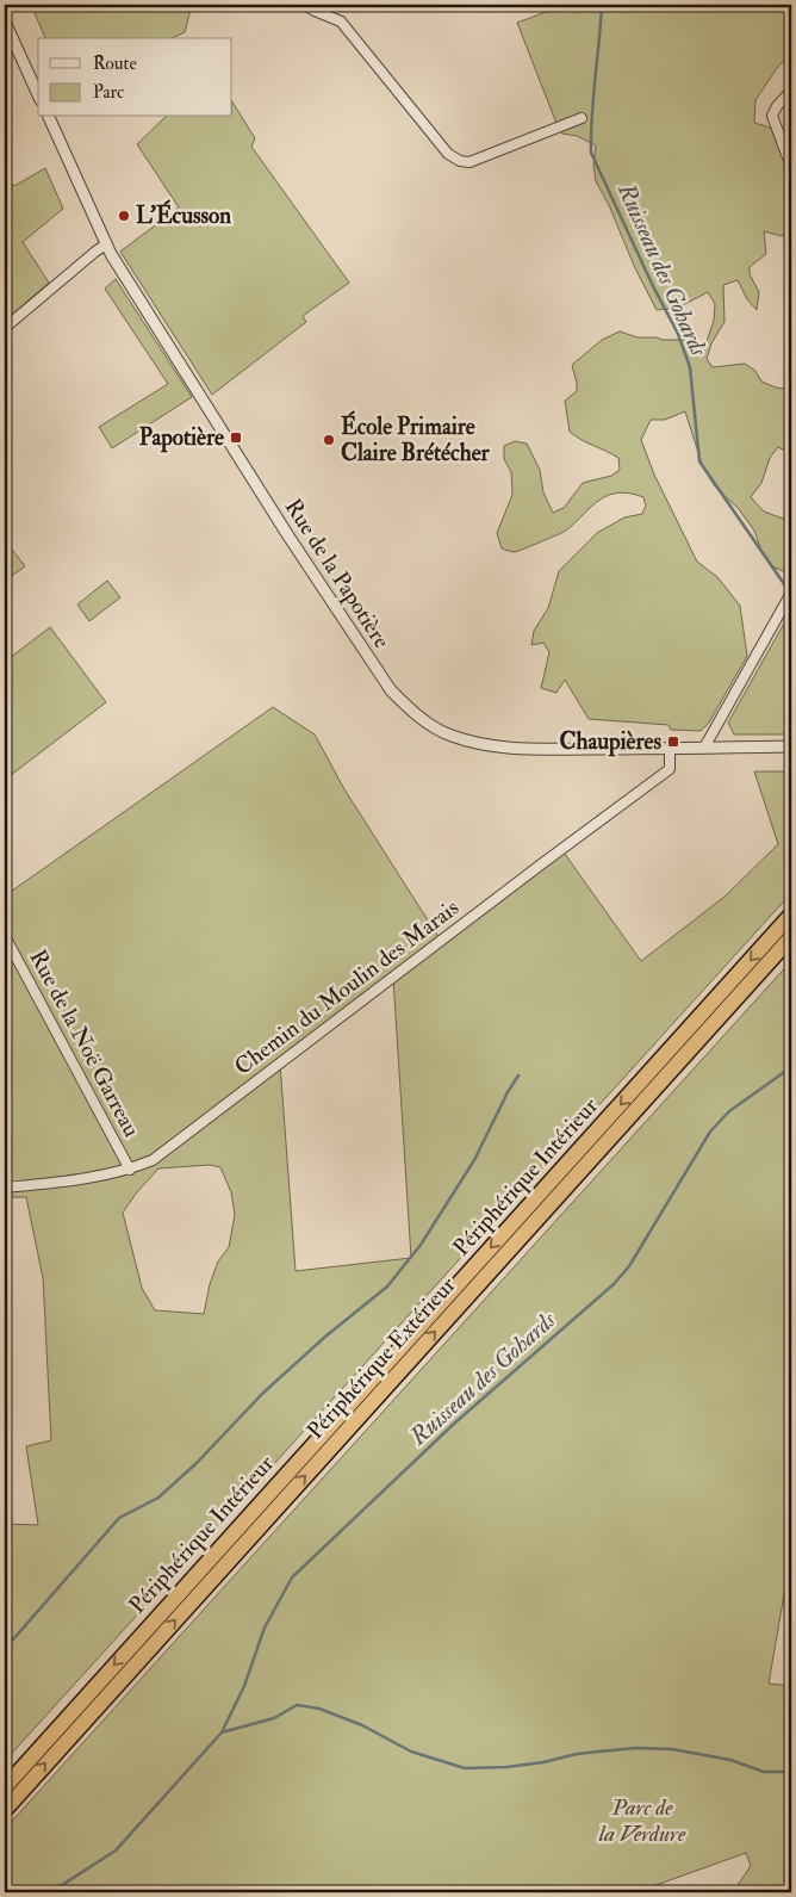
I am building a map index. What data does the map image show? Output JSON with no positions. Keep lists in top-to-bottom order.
{
  "streets": {
    "highway": ["Périphérique Intérieur", "Périphérique Extérieur"],
    "street": ["Rue de la Papotière", "Chemin du Moulin des Marais", "Rue de la Noë Garreau"]
  },
  "crossings": [
    ["Rue de la Papotière", "Chemin du Moulin des Marais"],
    ["Chemin du Moulin des Marais", "Rue de la Noë Garreau"]
  ],
  "one_way": ["Périphérique Intérieur", "Périphérique Extérieur"],
  "water": ["Ruisseau des Gohards"],
  "parks": ["Parc de la Verdure"],
  "places": {
    "other": ["L'Écusson", "École Primaire Claire Brétécher"],
    "transit": ["Papotière", "Chaupières"]
  },
  "legend": ["Route", "Parc"]
}
